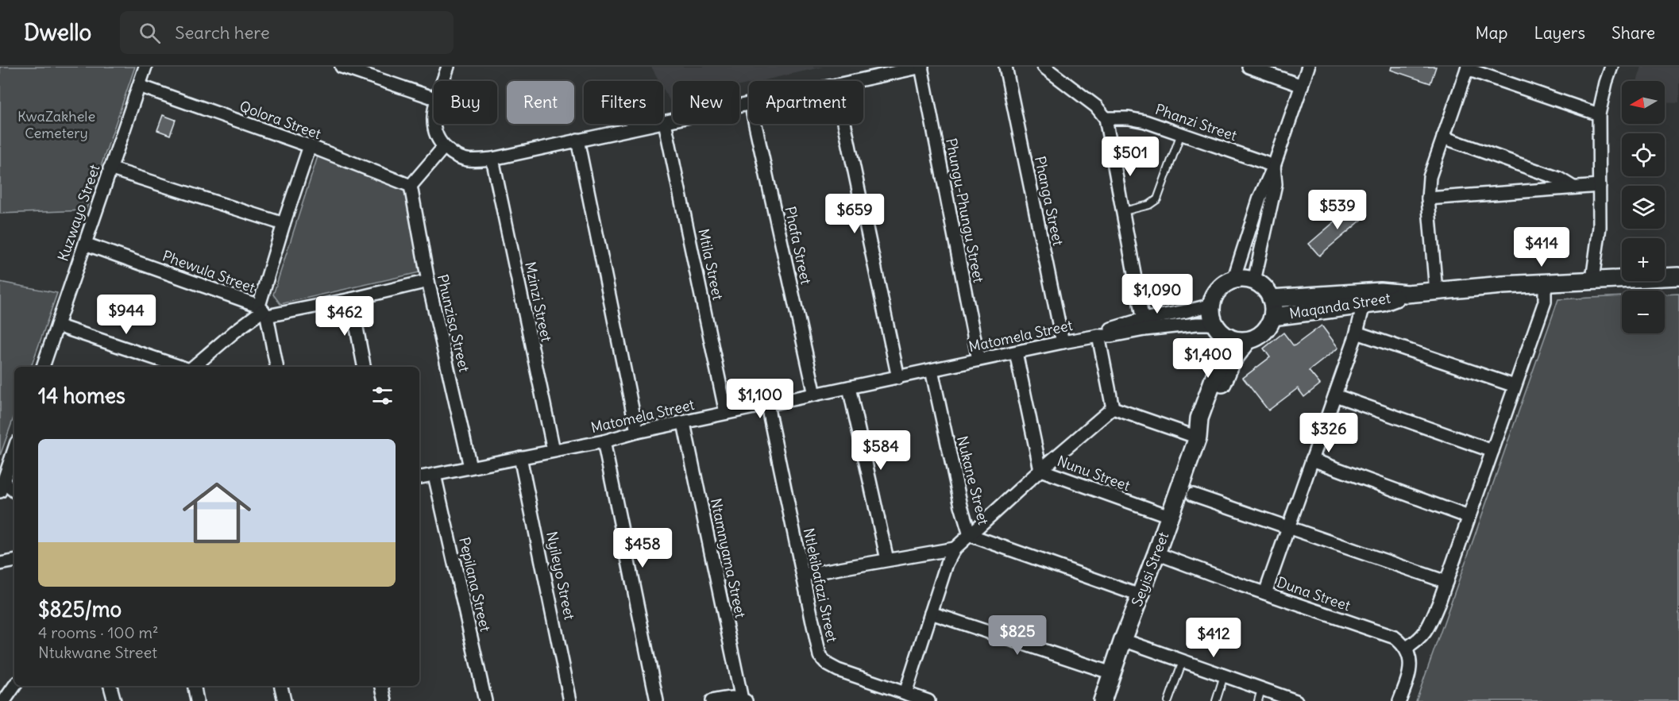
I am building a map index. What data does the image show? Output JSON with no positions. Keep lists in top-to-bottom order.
{
  "streets": {
    "street": [
      "Qolora Street",
      "Phanzi Street",
      "Phanga Street",
      "Phungu-Phungu Street",
      "Kuzwayo Street",
      "Phafa Street",
      "Mtila Street",
      "Phewula Street",
      "Mzinzi Street",
      "Maqanda Street",
      "Phunzisa Street",
      "Matomela Street",
      "Nunu Street",
      "Nukane Street",
      "Ntamnyama Street",
      "Seyisi Street",
      "Nyileyo Street",
      "Pepilana Street",
      "Ntlekibafazi Street",
      "Duna Street"
    ]
  },
  "crossings": [
    ["Qolora Street", "Kuzwayo Street"],
    ["Qolora Street", "Phunzisa Street"],
    ["Phanga Street", "Matomela Street"],
    ["Phungu-Phungu Street", "Matomela Street"],
    ["Kuzwayo Street", "Phewula Street"],
    ["Phafa Street", "Matomela Street"],
    ["Mtila Street", "Matomela Street"],
    ["Mzinzi Street", "Matomela Street"],
    ["Maqanda Street", "Matomela Street"],
    ["Maqanda Street", "Seyisi Street"],
    ["Phunzisa Street", "Matomela Street"],
    ["Matomela Street", "Nunu Street"],
    ["Matomela Street", "Nukane Street"],
    ["Matomela Street", "Ntamnyama Street"],
    ["Matomela Street", "Seyisi Street"],
    ["Matomela Street", "Nyileyo Street"],
    ["Matomela Street", "Pepilana Street"],
    ["Matomela Street", "Ntlekibafazi Street"],
    ["Nunu Street", "Seyisi Street"],
    ["Nukane Street", "Seyisi Street"],
    ["Seyisi Street", "Duna Street"]
  ],
  "parks": ["KwaZakhele Cemetery"],
  "north": "left",
  "page": {
    "header": "Dwello",
    "search": "Search here",
    "nav": ["Map", "Layers", "Share"],
    "map_buttons": ["+", "−"],
    "chip": [
      "Buy",
      "Rent",
      "Filters",
      "New",
      "Apartment"
    ],
    "price": [
      "$501",
      "$539",
      "$659",
      "$414",
      "$1,090",
      "$944",
      "$462",
      "$1,400",
      "$1,100",
      "$326",
      "$584",
      "$458",
      "$825",
      "$412"
    ],
    "heading": "14 homes",
    "list": [
      {
        "name": "$825/mo",
        "note": "4 rooms · 100 m² · Ntukwane Street"
      }
    ]
  }
}
